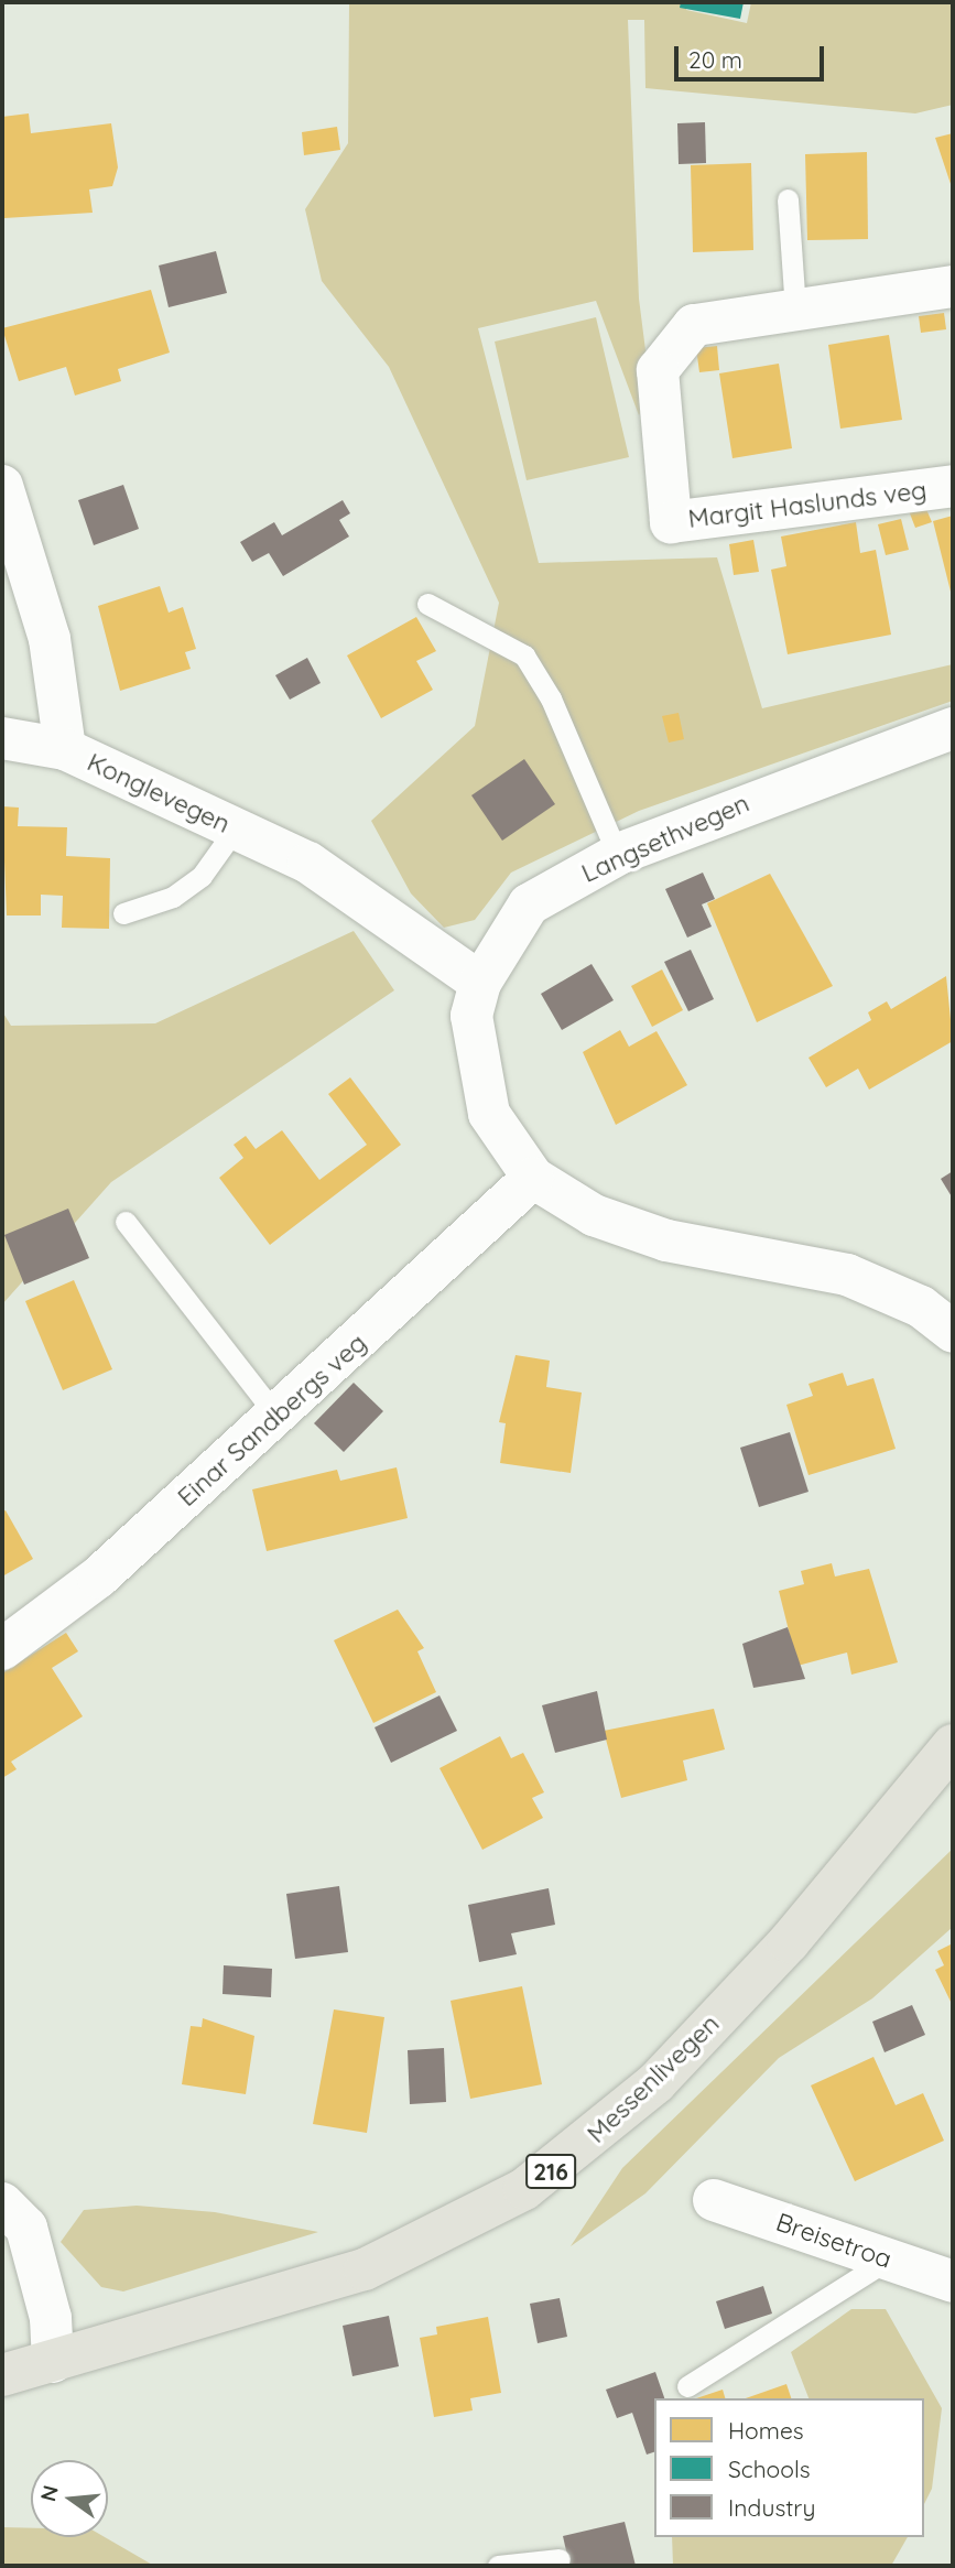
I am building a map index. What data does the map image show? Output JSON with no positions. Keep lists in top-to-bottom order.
{
  "streets": {
    "main road": ["Messenlivegen", "216"],
    "street": [
      "Margit Haslunds veg",
      "Konglevegen",
      "Langsethvegen",
      "Einar Sandbergs veg",
      "Breisetroa"
    ]
  },
  "crossings": [
    ["Konglevegen", "Langsethvegen"],
    ["Langsethvegen", "Einar Sandbergs veg"]
  ],
  "legend": ["Homes", "Schools", "Industry"],
  "scale_bar": "20 m",
  "north": "left"
}
